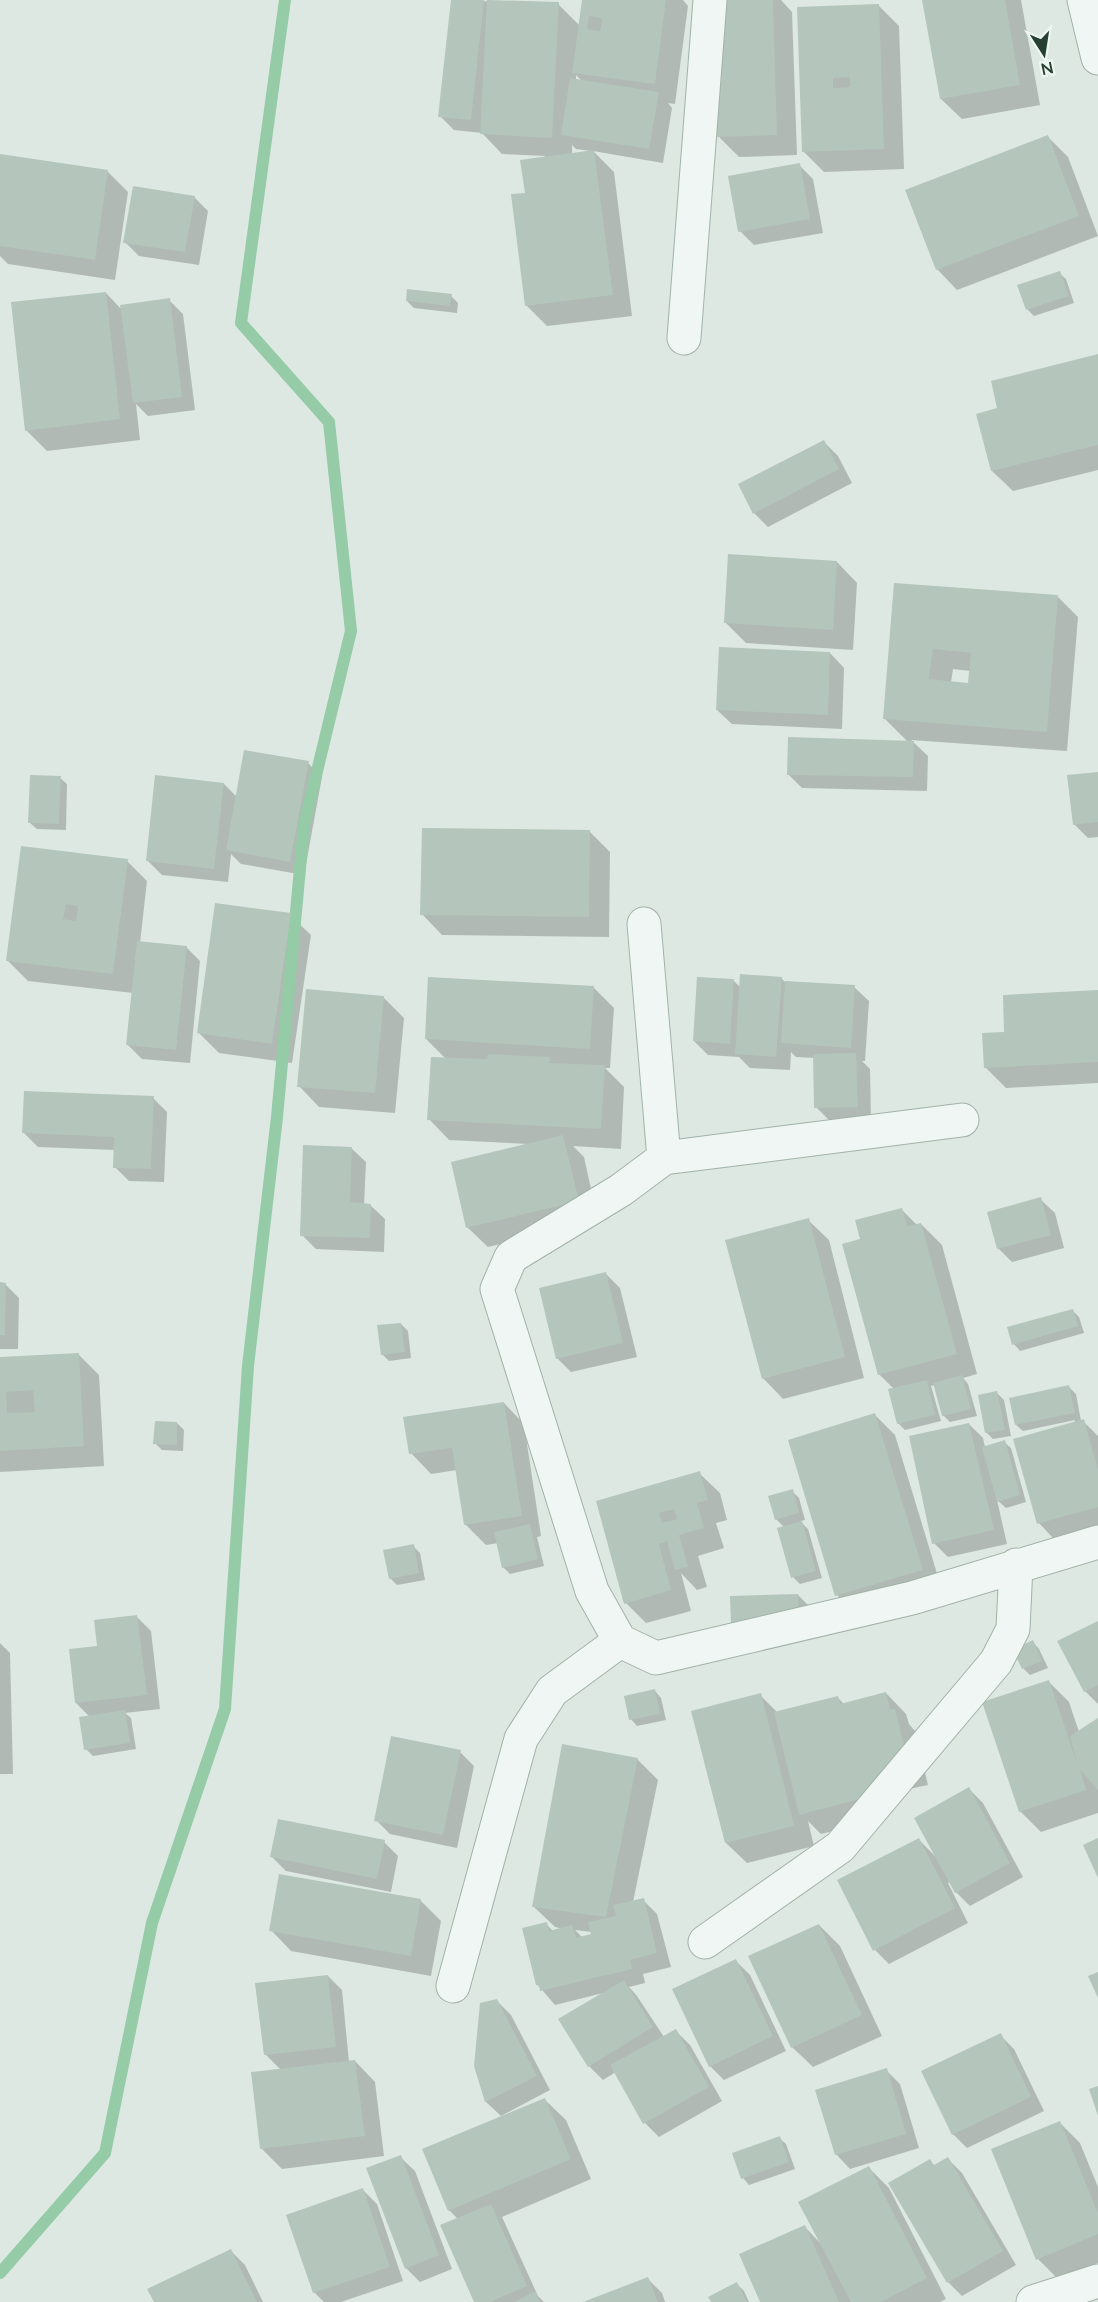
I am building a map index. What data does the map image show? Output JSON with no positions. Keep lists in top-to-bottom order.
{
  "north": "bottom"
}
